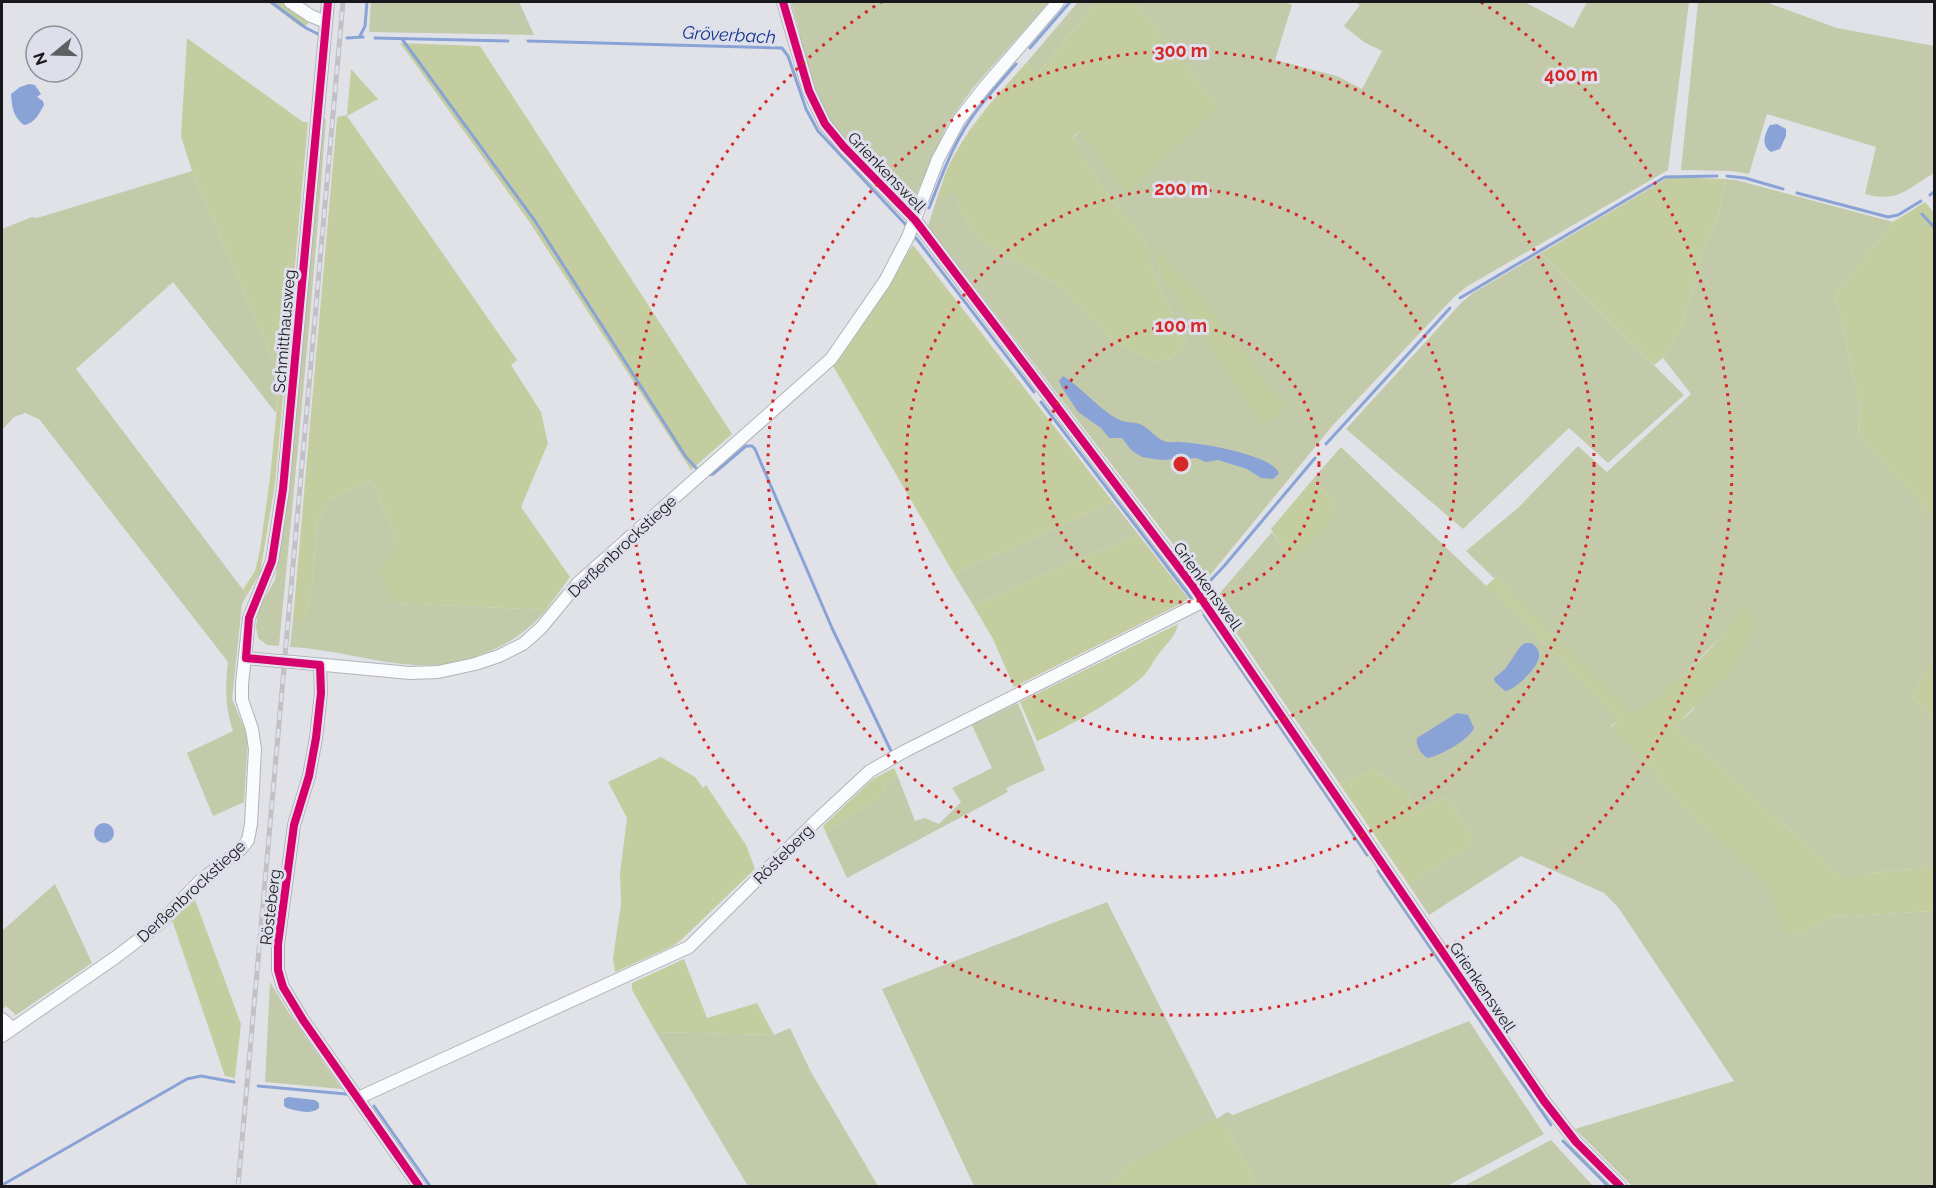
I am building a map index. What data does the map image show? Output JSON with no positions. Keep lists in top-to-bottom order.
{
  "streets": {
    "street": [
      "Grienkenswell",
      "Schmitthausweg",
      "Derßenbrockstiege",
      "Rösteberg"
    ]
  },
  "crossings": [
    ["Grienkenswell", "Derßenbrockstiege"],
    ["Grienkenswell", "Rösteberg"],
    ["Schmitthausweg", "Derßenbrockstiege"],
    ["Derßenbrockstiege", "Rösteberg"]
  ],
  "water": ["Gröverbach"],
  "north": "left",
  "rings": [
    "300 m",
    "400 m",
    "200 m",
    "100 m"
  ]
}
